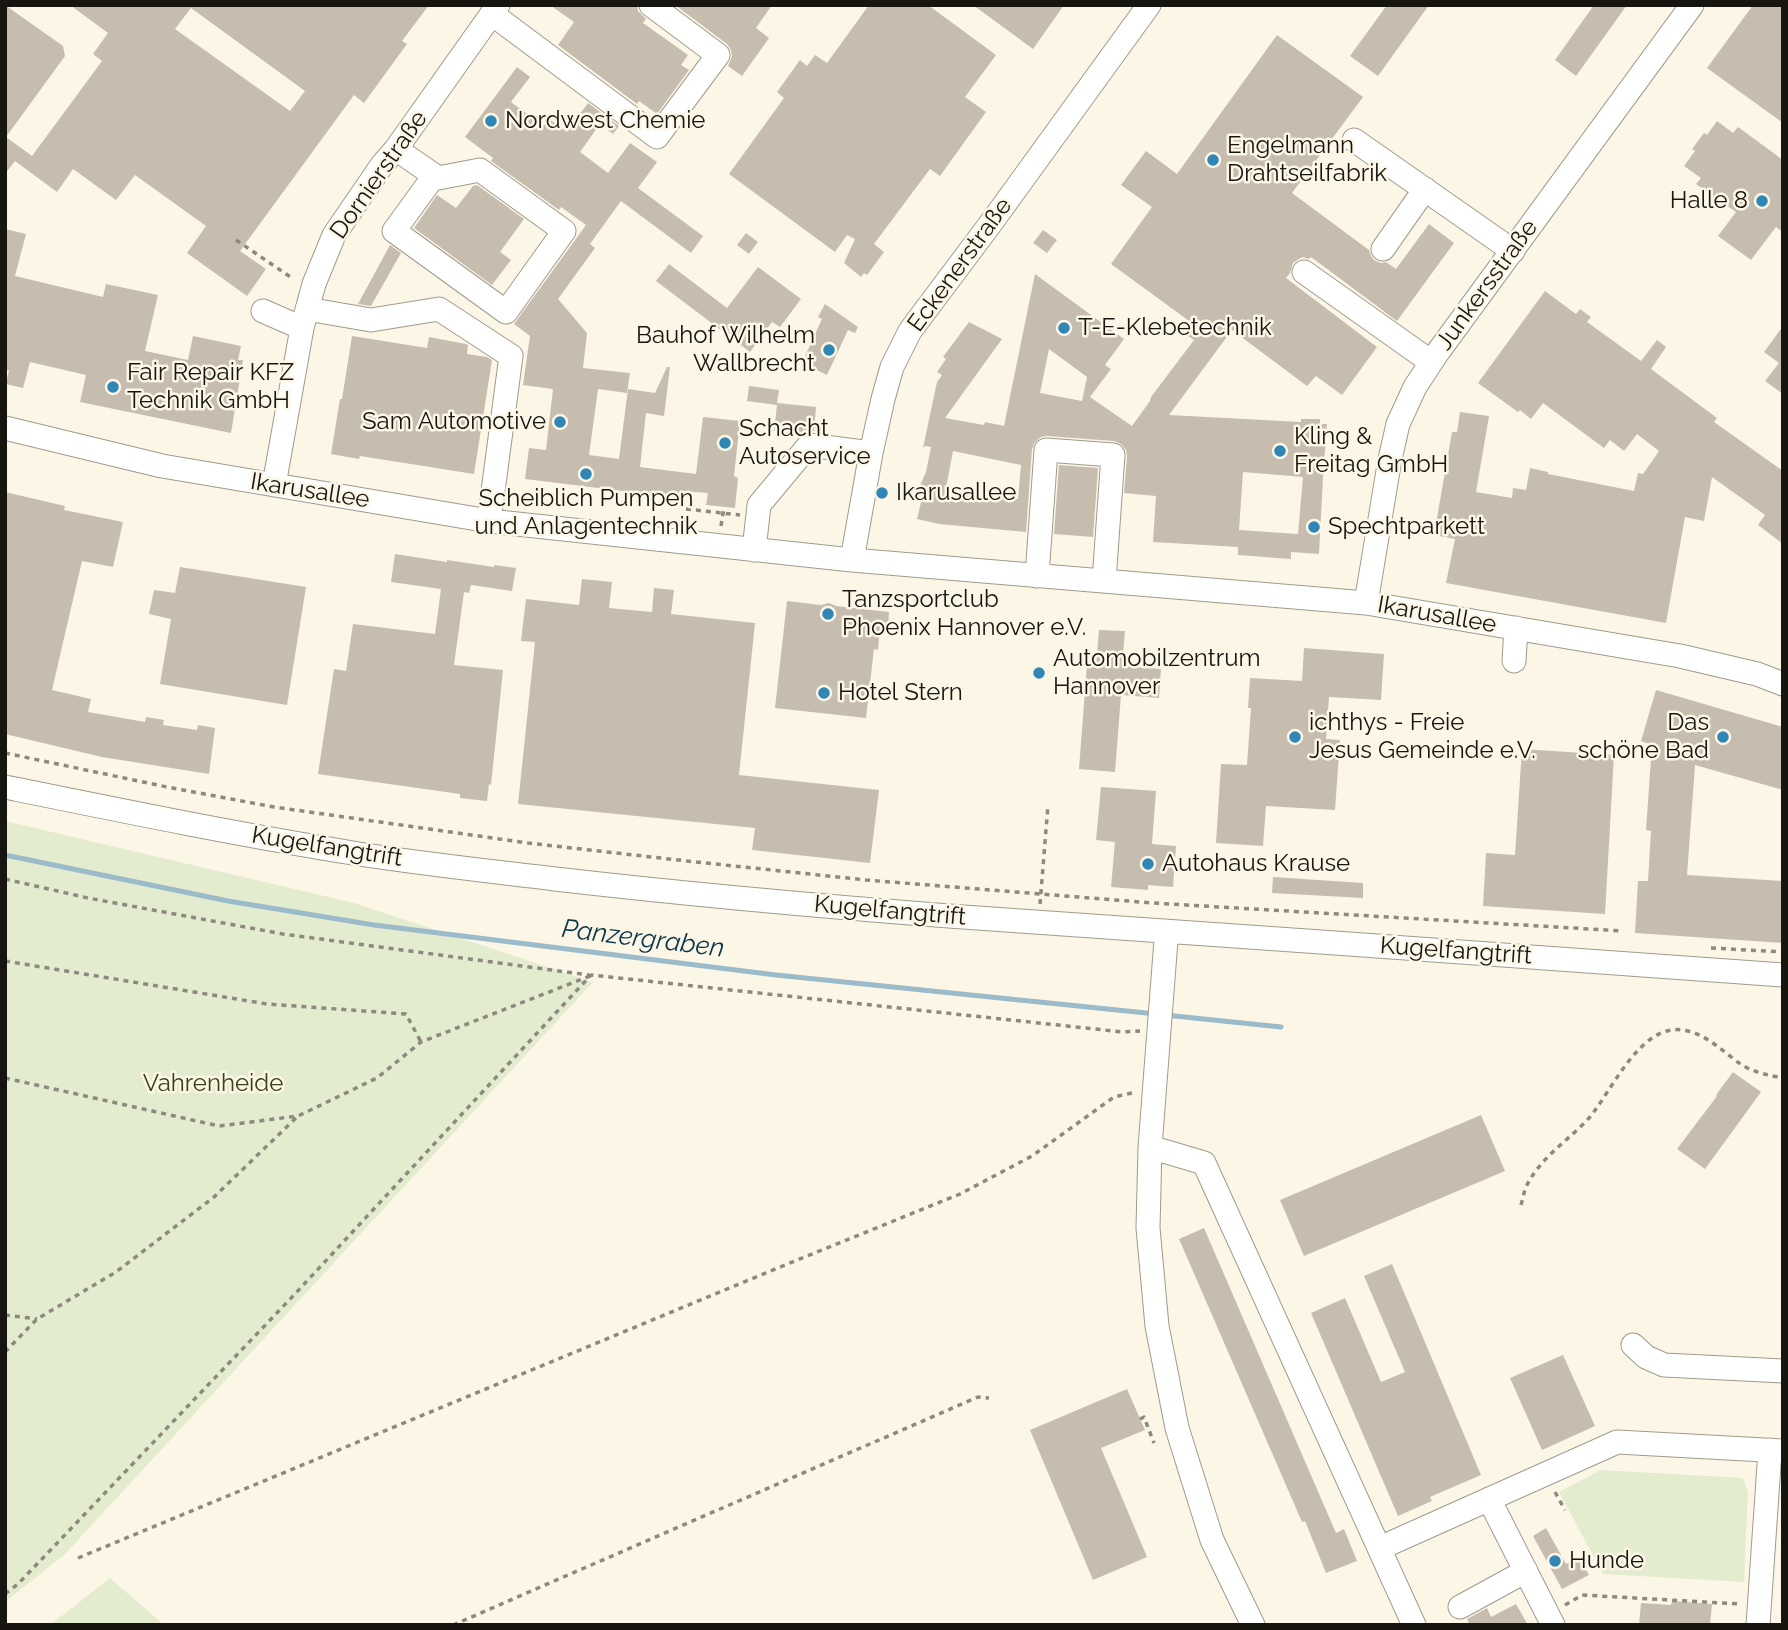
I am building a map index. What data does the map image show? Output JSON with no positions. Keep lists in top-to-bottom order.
{
  "streets": {
    "street": [
      "Dornierstraße",
      "Eckenerstraße",
      "Junkersstraße",
      "Ikarusallee",
      "Kugelfangtrift"
    ]
  },
  "crossings": [
    ["Dornierstraße", "Ikarusallee"],
    ["Eckenerstraße", "Ikarusallee"],
    ["Junkersstraße", "Ikarusallee"]
  ],
  "water": ["Panzergraben"],
  "parks": ["Vahrenheide"],
  "places": [
    "Nordwest Chemie",
    "Engelmann Drahtseilfabrik",
    "Halle 8",
    "T-E-Klebetechnik",
    "Bauhof Wilhelm Wallbrecht",
    "Fair Repair KFZ Technik GmbH",
    "Sam Automotive",
    "Schacht Autoservice",
    "Kling & Freitag GmbH",
    "Scheiblich Pumpen und Anlagentechnik",
    "Ikarusallee",
    "Spechtparkett",
    "Tanzsportclub Phoenix Hannover e.V.",
    "Automobilzentrum Hannover",
    "Hotel Stern",
    "ichthys - Freie Jesus Gemeinde e.V.",
    "Das schöne Bad",
    "Autohaus Krause",
    "Hunde"
  ]
}
